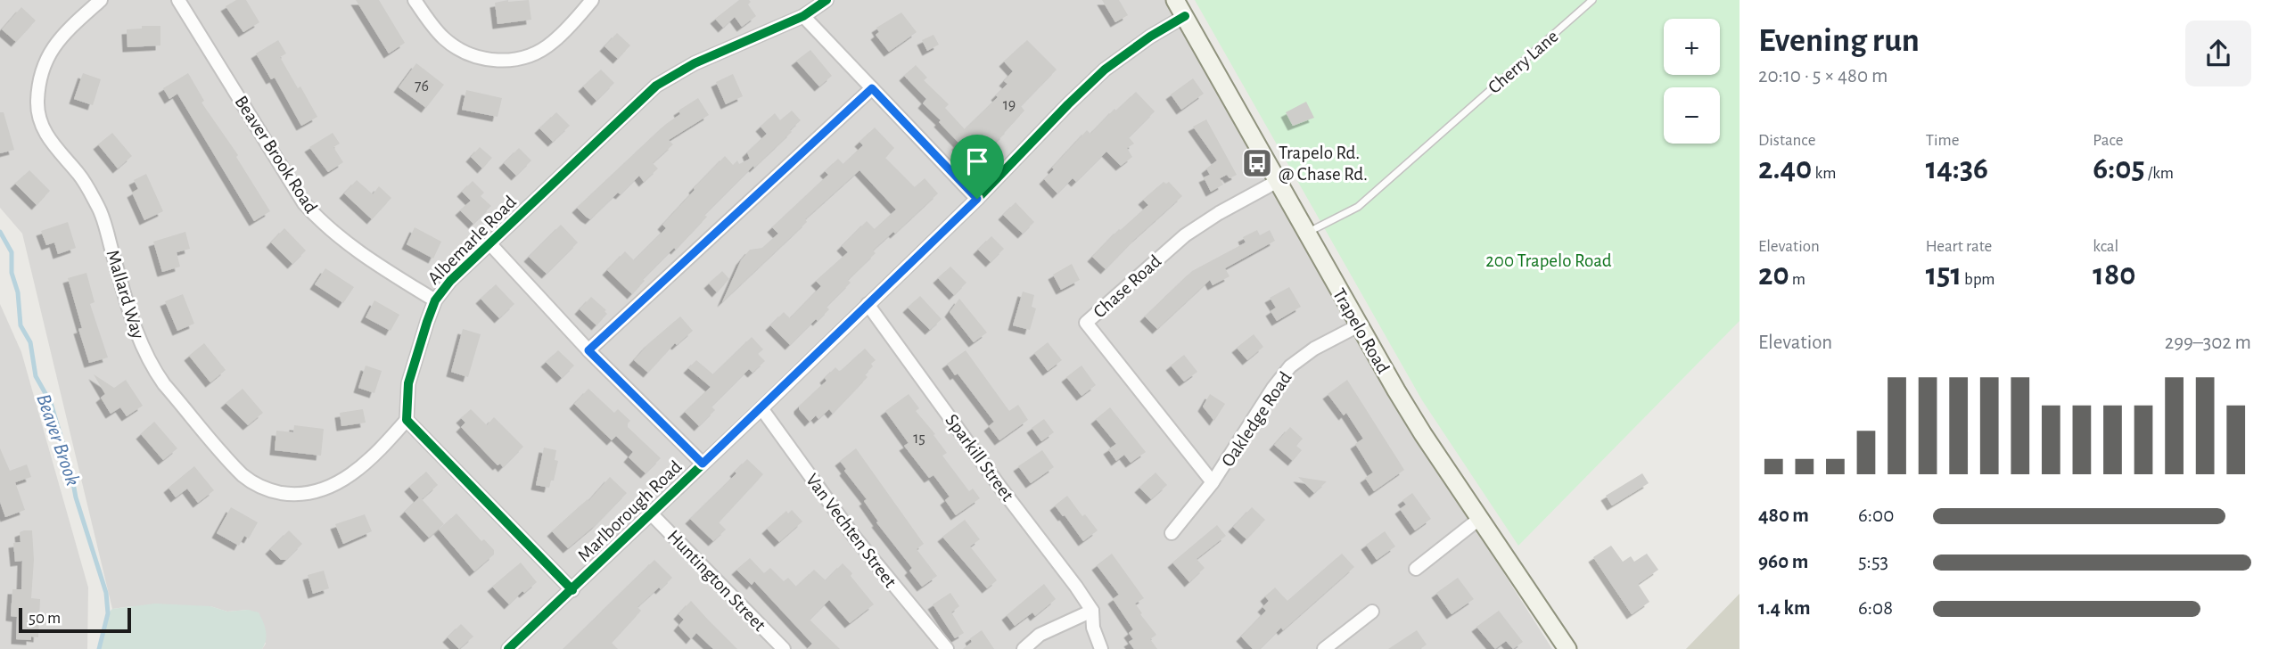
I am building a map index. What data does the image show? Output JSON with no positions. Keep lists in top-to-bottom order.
{
  "streets": {
    "main road": ["Trapelo Road"],
    "street": [
      "Beaver Brook Road",
      "Albemarle Road",
      "Chase Road",
      "Mallard Way",
      "Oakledge Road",
      "Sparkill Street",
      "Marlborough Road",
      "Van Vechten Street",
      "Huntington Street"
    ],
    "lane": ["Cherry Lane"]
  },
  "crossings": [
    ["Cherry Lane", "Trapelo Road"],
    ["Beaver Brook Road", "Albemarle Road"],
    ["Albemarle Road", "Mallard Way"],
    ["Chase Road", "Trapelo Road"],
    ["Chase Road", "Oakledge Road"],
    ["Trapelo Road", "Oakledge Road"],
    ["Trapelo Road", "Marlborough Road"],
    ["Sparkill Street", "Marlborough Road"],
    ["Marlborough Road", "Van Vechten Street"],
    ["Marlborough Road", "Huntington Street"]
  ],
  "water": ["Beaver Brook"],
  "parks": ["200 Trapelo Road"],
  "places": {
    "bus stop": ["Trapelo Rd. @ Chase Rd."]
  },
  "house_numbers": ["76", "19", "15"],
  "scale_bar": "50 m",
  "page": {
    "heading": ["Evening run", "20:10 · 5 × 480 m"],
    "map_buttons": ["+", "−"],
    "stats": [
      ["Distance", "2.40 km"],
      ["Time", "14:36"],
      ["Pace", "6:05 /km"],
      ["Elevation", "20 m"],
      ["Heart rate", "151 bpm"],
      ["kcal", "180"]
    ],
    "chart": ["Elevation", "299–302 m"],
    "list": [
      {
        "name": "480 m",
        "note": "6:00"
      },
      {
        "name": "960 m",
        "note": "5:53"
      },
      {
        "name": "1.4 km",
        "note": "6:08"
      }
    ],
    "scale": "50 m"
  }
}
